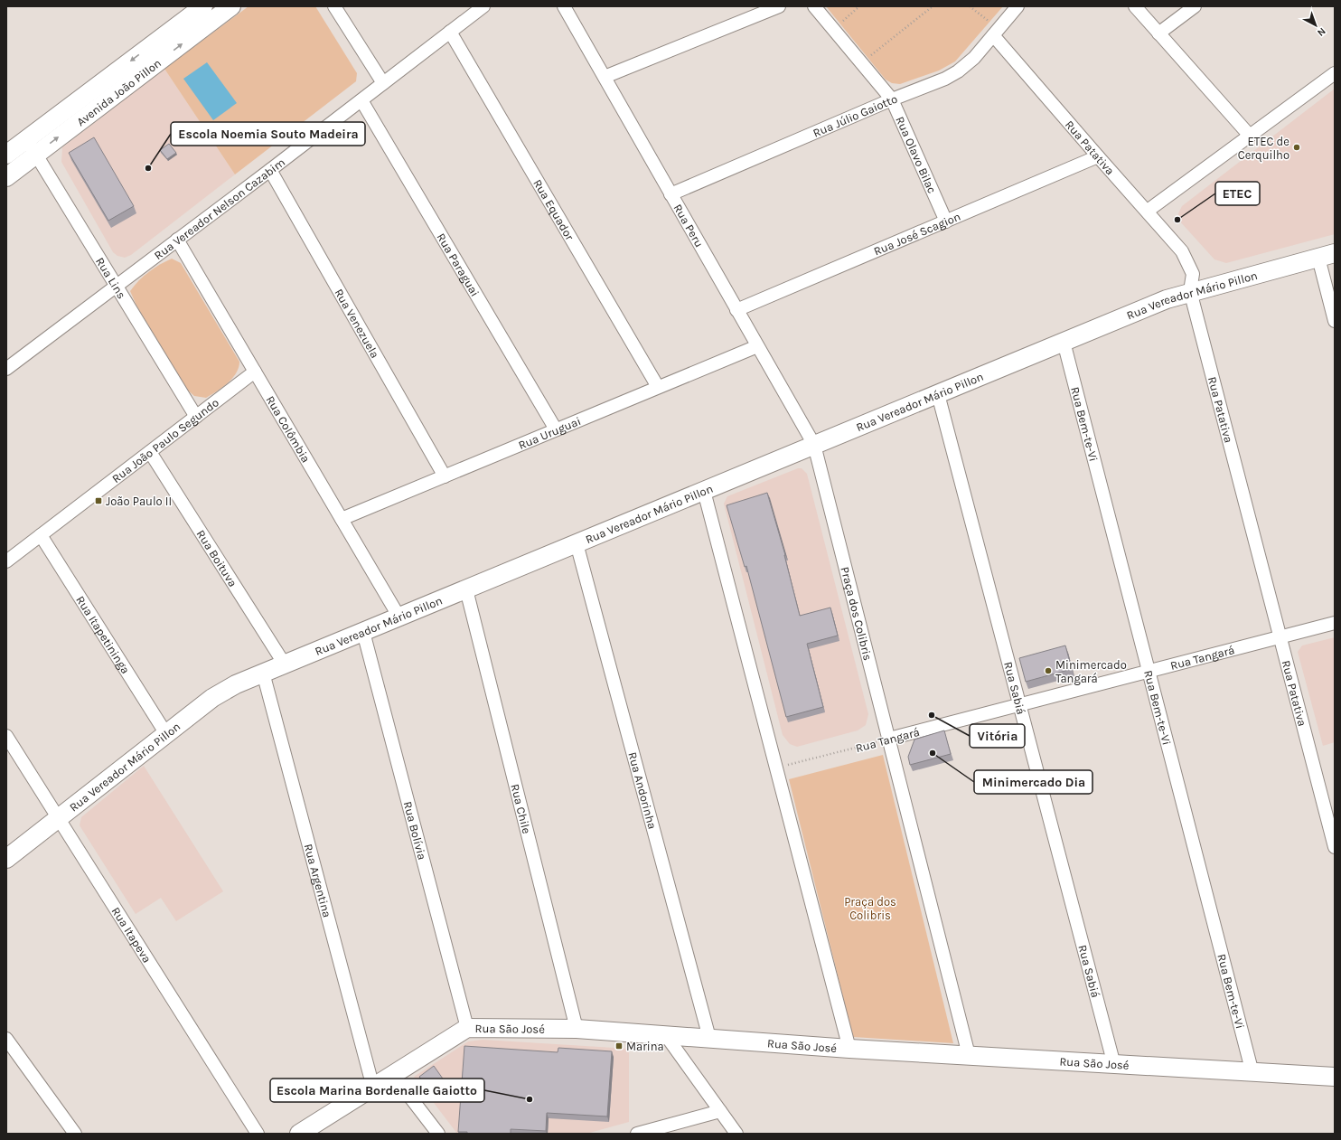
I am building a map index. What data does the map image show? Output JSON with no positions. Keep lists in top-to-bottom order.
{
  "streets": {
    "street": [
      "Avenida João Pillon",
      "Rua Júlio Gaiotto",
      "Rua Patativa",
      "Rua Olavo Bilac",
      "Rua Vereador Nelson Cazabim",
      "Rua Equador",
      "Rua Peru",
      "Rua José Scagion",
      "Rua Paraguai",
      "Rua Lins",
      "Rua Vereador Mário Pillon",
      "Rua Venezuela",
      "Rua Bem-te-Vi",
      "Rua Colômbia",
      "Rua Uruguai",
      "Rua João Paulo Segundo",
      "Rua Boituva",
      "Praça dos Colibris",
      "Rua Itapetininga",
      "Rua Tangará",
      "Rua Sabiá",
      "Rua Andorinha",
      "Rua Chile",
      "Rua Bolívia",
      "Rua Argentina",
      "Rua Itapeva",
      "Rua São José"
    ]
  },
  "crossings": [
    ["Avenida João Pillon", "Rua Lins"],
    ["Rua Júlio Gaiotto", "Rua Patativa"],
    ["Rua Júlio Gaiotto", "Rua Olavo Bilac"],
    ["Rua Júlio Gaiotto", "Rua Peru"],
    ["Rua Patativa", "Rua José Scagion"],
    ["Rua Patativa", "Rua Vereador Mário Pillon"],
    ["Rua Patativa", "Rua Tangará"],
    ["Rua Olavo Bilac", "Rua José Scagion"],
    ["Rua Vereador Nelson Cazabim", "Rua Equador"],
    ["Rua Vereador Nelson Cazabim", "Rua Paraguai"],
    ["Rua Vereador Nelson Cazabim", "Rua Lins"],
    ["Rua Vereador Nelson Cazabim", "Rua Venezuela"],
    ["Rua Vereador Nelson Cazabim", "Rua Colômbia"],
    ["Rua Equador", "Rua Uruguai"],
    ["Rua Peru", "Rua José Scagion"],
    ["Rua Peru", "Rua Vereador Mário Pillon"],
    ["Rua Peru", "Rua Uruguai"],
    ["Rua Peru", "Praça dos Colibris"],
    ["Rua Paraguai", "Rua Uruguai"],
    ["Rua Lins", "Rua João Paulo Segundo"],
    ["Rua Vereador Mário Pillon", "Rua Bem-te-Vi"],
    ["Rua Vereador Mário Pillon", "Rua Colômbia"],
    ["Rua Vereador Mário Pillon", "Rua Boituva"],
    ["Rua Vereador Mário Pillon", "Praça dos Colibris"],
    ["Rua Vereador Mário Pillon", "Rua Itapetininga"],
    ["Rua Vereador Mário Pillon", "Rua Sabiá"],
    ["Rua Vereador Mário Pillon", "Rua Andorinha"],
    ["Rua Vereador Mário Pillon", "Rua Chile"],
    ["Rua Vereador Mário Pillon", "Rua Bolívia"],
    ["Rua Vereador Mário Pillon", "Rua Argentina"],
    ["Rua Vereador Mário Pillon", "Rua Itapeva"],
    ["Rua Venezuela", "Rua Uruguai"],
    ["Rua Bem-te-Vi", "Rua Tangará"],
    ["Rua Bem-te-Vi", "Rua São José"],
    ["Rua Colômbia", "Rua Uruguai"],
    ["Rua Colômbia", "Rua João Paulo Segundo"],
    ["Rua João Paulo Segundo", "Rua Boituva"],
    ["Rua João Paulo Segundo", "Rua Itapetininga"],
    ["Praça dos Colibris", "Rua Tangará"],
    ["Praça dos Colibris", "Rua São José"],
    ["Rua Tangará", "Rua Sabiá"],
    ["Rua Sabiá", "Rua São José"],
    ["Rua Andorinha", "Rua São José"],
    ["Rua Chile", "Rua São José"],
    ["Rua Bolívia", "Rua São José"],
    ["Rua Argentina", "Rua São José"]
  ],
  "parks": ["Praça dos Colibris"],
  "places": {
    "other": [
      "ETEC de Cerquilho",
      "Escola Noemia Souto Madeira",
      "ETEC",
      "Minimercado Tangará",
      "Vitória",
      "Minimercado Dia",
      "Escola Marina Bordenalle Gaiotto"
    ],
    "transit": ["João Paulo II", "Marina"]
  },
  "north": "bottom right"
}
